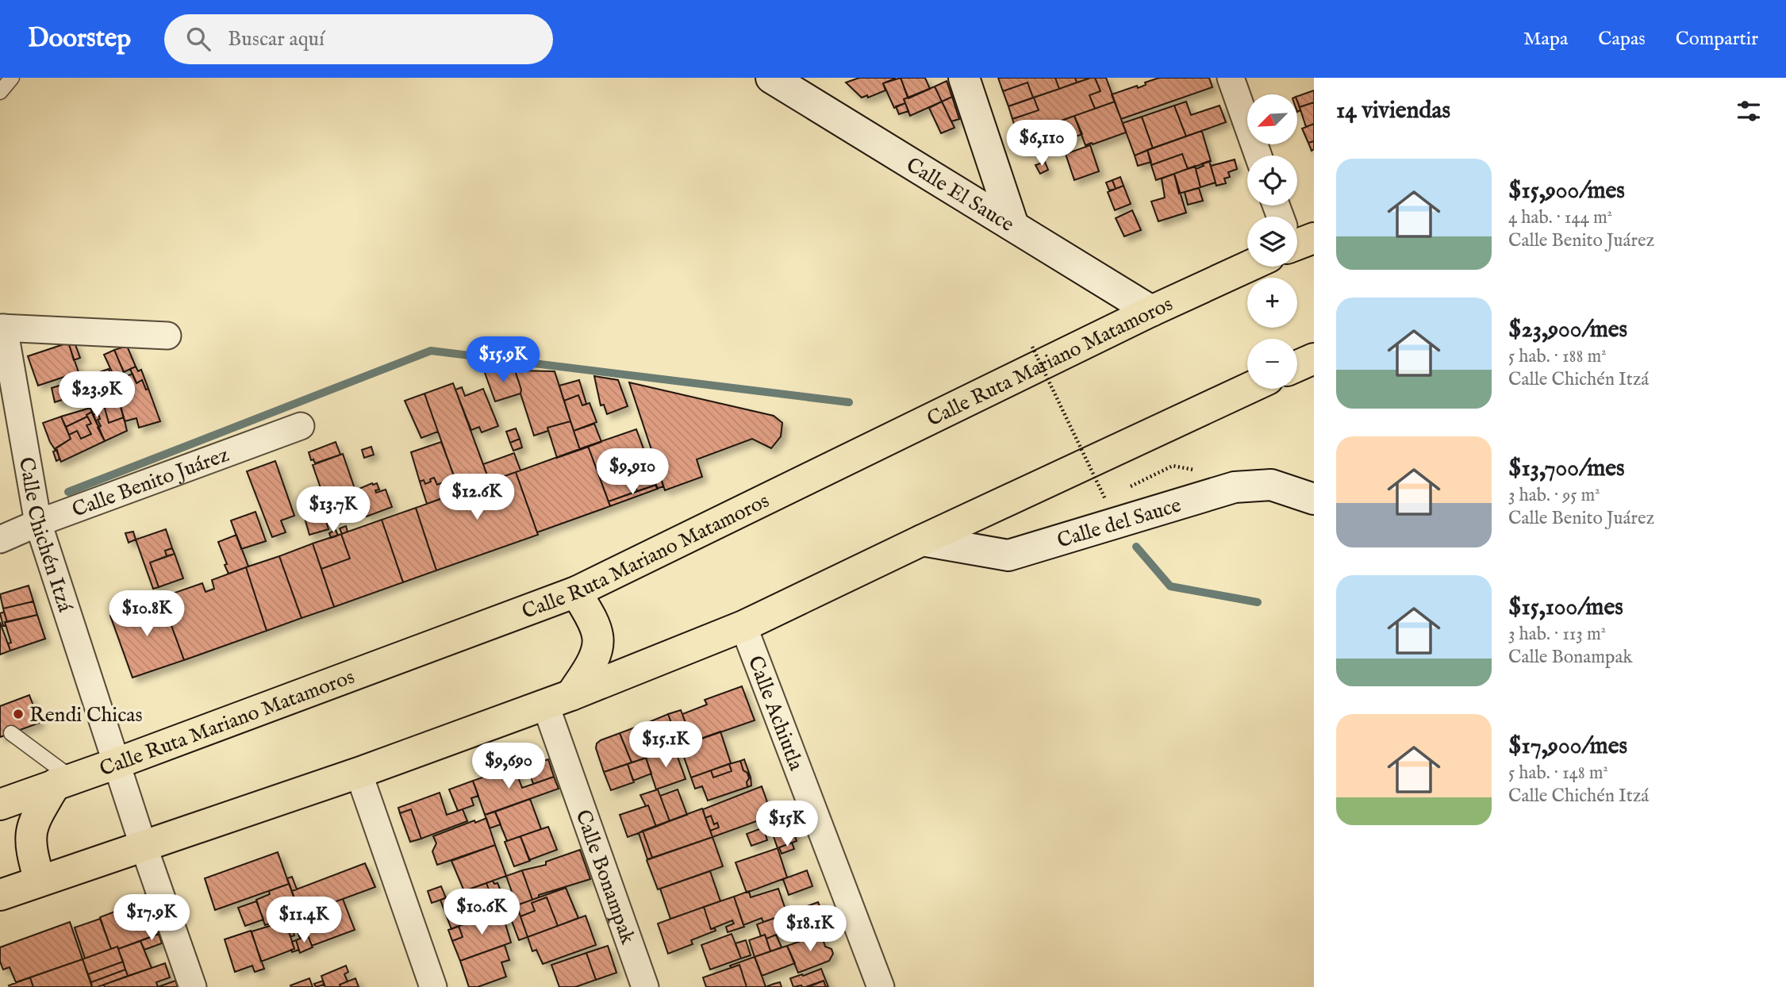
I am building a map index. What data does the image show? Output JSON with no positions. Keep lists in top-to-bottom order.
{
  "streets": {
    "main road": ["Calle Ruta Mariano Matamoros"],
    "street": [
      "Calle El Sauce",
      "Calle Benito Juárez",
      "Calle del Sauce",
      "Calle Chichén Itzá",
      "Calle Achiutla",
      "Calle Bonampak"
    ]
  },
  "crossings": [
    ["Calle El Sauce", "Calle Ruta Mariano Matamoros"],
    ["Calle Ruta Mariano Matamoros", "Calle Chichén Itzá"],
    ["Calle Benito Juárez", "Calle Chichén Itzá"]
  ],
  "places": ["Rendi Chicas"],
  "north": "bottom left",
  "page": {
    "header": "Doorstep",
    "search": "Buscar aquí",
    "nav": ["Mapa", "Capas", "Compartir"],
    "heading": "14 viviendas",
    "map_buttons": ["+", "−"],
    "price": [
      "$6,110",
      "$15.9K",
      "$23.9K",
      "$9,910",
      "$12.6K",
      "$13.7K",
      "$10.8K",
      "$15.1K",
      "$9,690",
      "$15K",
      "$10.6K",
      "$17.9K",
      "$11.4K",
      "$18.1K"
    ],
    "list": [
      {
        "name": "$15,900/mes",
        "note": "4 hab. · 144 m² · Calle Benito Juárez"
      },
      {
        "name": "$23,900/mes",
        "note": "5 hab. · 188 m² · Calle Chichén Itzá"
      },
      {
        "name": "$13,700/mes",
        "note": "3 hab. · 95 m² · Calle Benito Juárez"
      },
      {
        "name": "$15,100/mes",
        "note": "3 hab. · 113 m² · Calle Bonampak"
      },
      {
        "name": "$17,900/mes",
        "note": "5 hab. · 148 m² · Calle Chichén Itzá"
      }
    ]
  }
}
